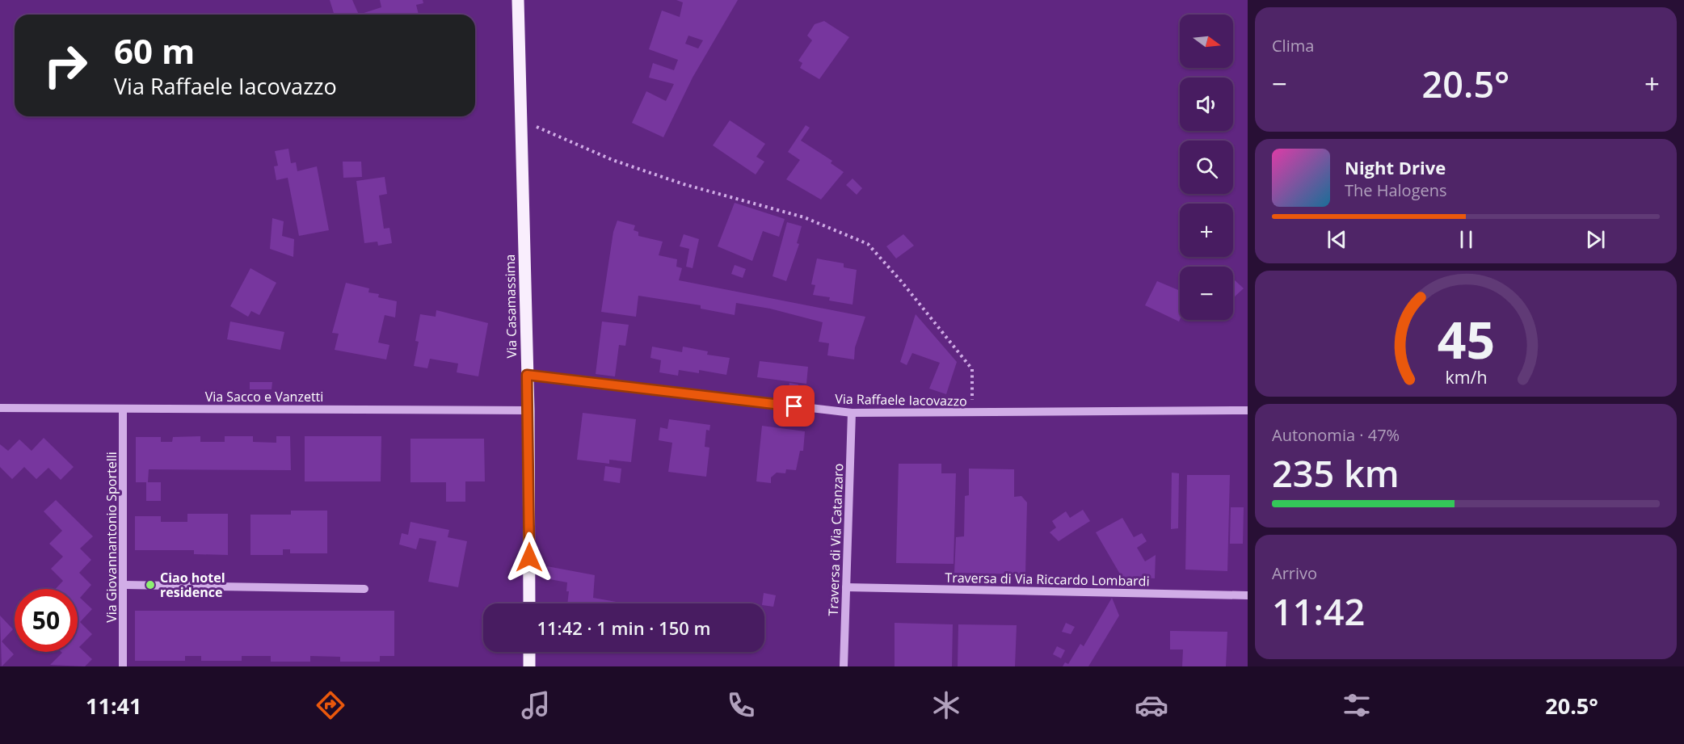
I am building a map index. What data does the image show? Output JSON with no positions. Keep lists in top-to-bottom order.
{
  "streets": {
    "main road": ["Via Casamassima"],
    "street": [
      "Via Sacco e Vanzetti",
      "Via Raffaele Iacovazzo",
      "Via Giovannantonio Sportelli",
      "Traversa di Via Catanzaro",
      "Traversa di Via Riccardo Lombardi"
    ]
  },
  "crossings": [
    ["Via Casamassima", "Via Sacco e Vanzetti"],
    ["Via Casamassima", "Via Raffaele Iacovazzo"],
    ["Via Sacco e Vanzetti", "Via Giovannantonio Sportelli"],
    ["Via Raffaele Iacovazzo", "Traversa di Via Catanzaro"],
    ["Traversa di Via Catanzaro", "Traversa di Via Riccardo Lombardi"]
  ],
  "places": ["Ciao hotel residence"],
  "north": "right",
  "page": {
    "tile": [
      "Clima",
      ["Autonomia · 47%", "235 km"],
      ["Arrivo", "11:42"]
    ],
    "map_buttons": ["+", "−"],
    "turn": ["60 m", "Via Raffaele Iacovazzo"],
    "heat": ["−", "20.5°", "+"],
    "song": ["Night Drive", "The Halogens"],
    "limit": "50",
    "trip": "11:42 · 1 min · 150 m",
    "tabs": ["11:41", "20.5°"],
    "gauge": ["45", "km/h"]
  }
}
